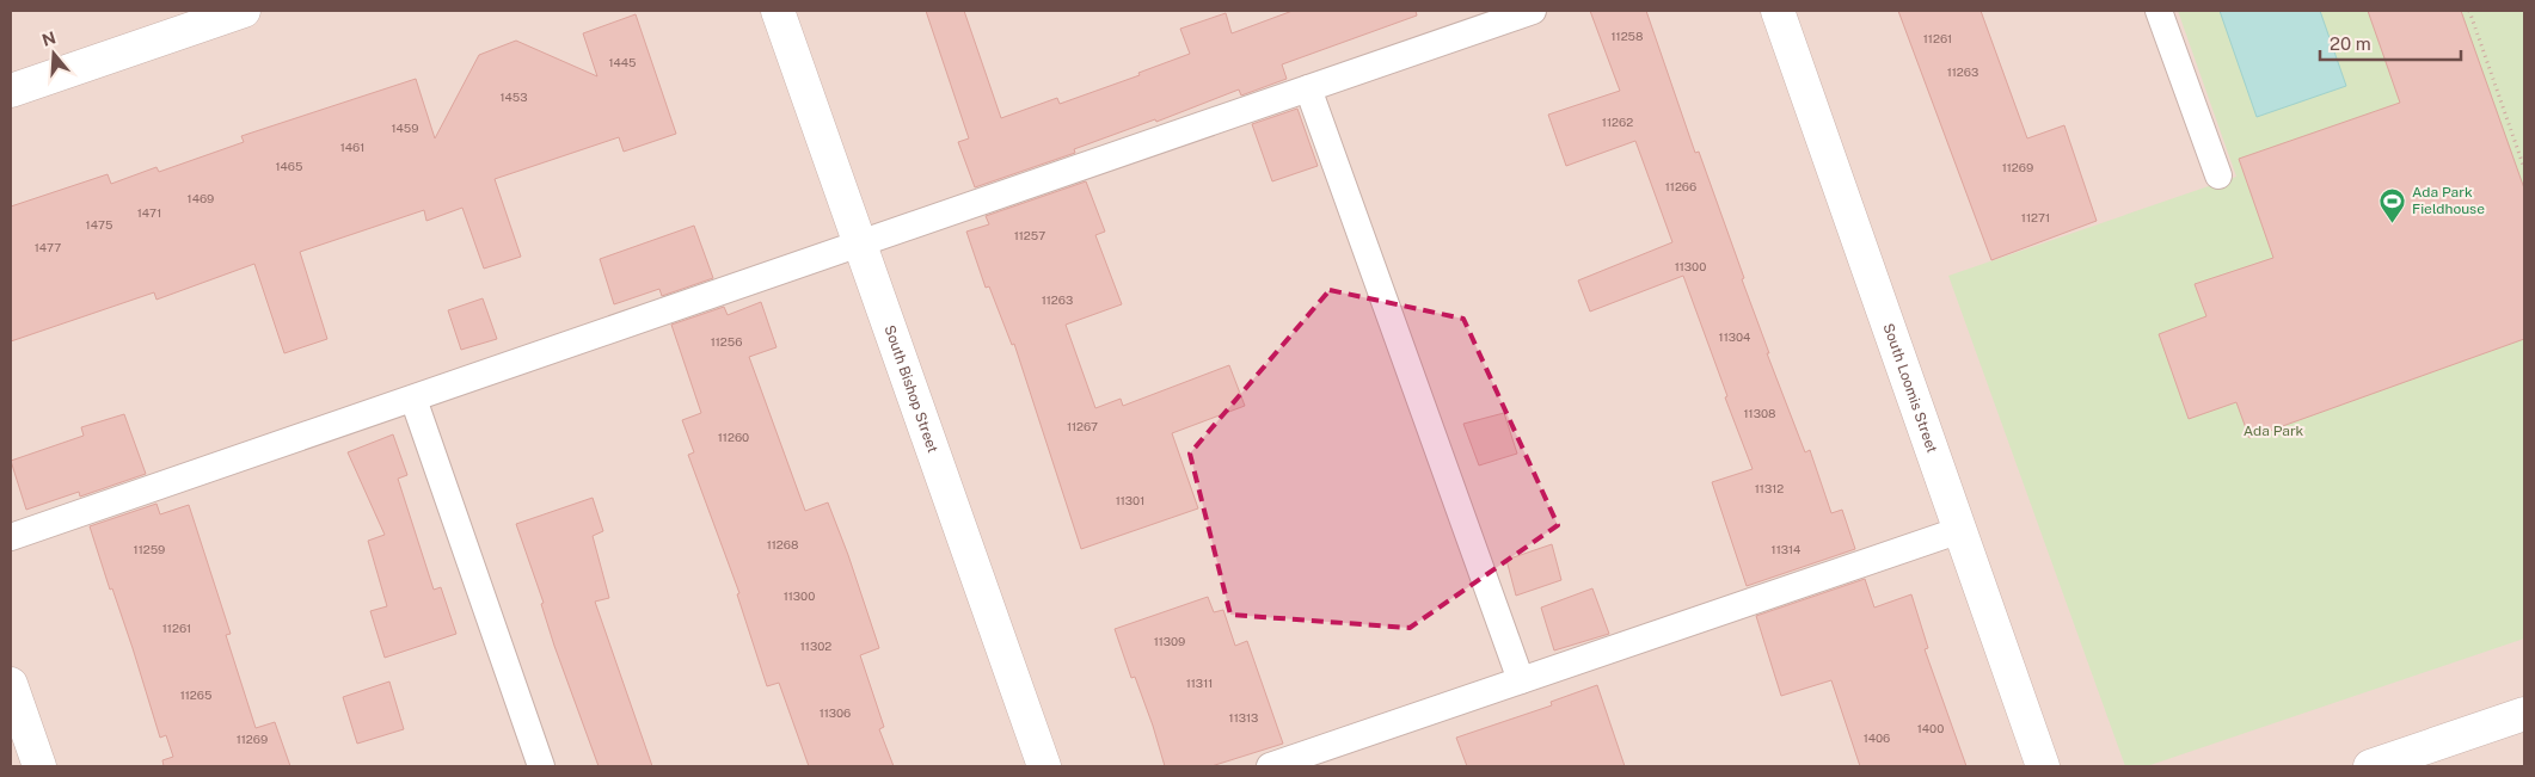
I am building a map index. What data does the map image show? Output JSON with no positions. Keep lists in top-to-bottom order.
{
  "streets": {
    "street": ["South Bishop Street", "South Loomis Street"]
  },
  "parks": ["Ada Park"],
  "places": {
    "sports": ["Ada Park Fieldhouse"]
  },
  "house_numbers": [
    "11258",
    "11261",
    "1445",
    "11263",
    "1453",
    "11262",
    "1459",
    "1461",
    "1465",
    "11269",
    "11266",
    "1469",
    "1471",
    "11271",
    "1475",
    "11257",
    "1477",
    "11300",
    "11263",
    "11304",
    "11256",
    "11308",
    "11267",
    "11260",
    "11312",
    "11301",
    "11268",
    "11259",
    "11314",
    "11300",
    "11261",
    "11309",
    "11302",
    "11311",
    "11265",
    "11306",
    "11313",
    "1400",
    "1406",
    "11269"
  ],
  "scale_bar": "20 m",
  "north": "top"
}
